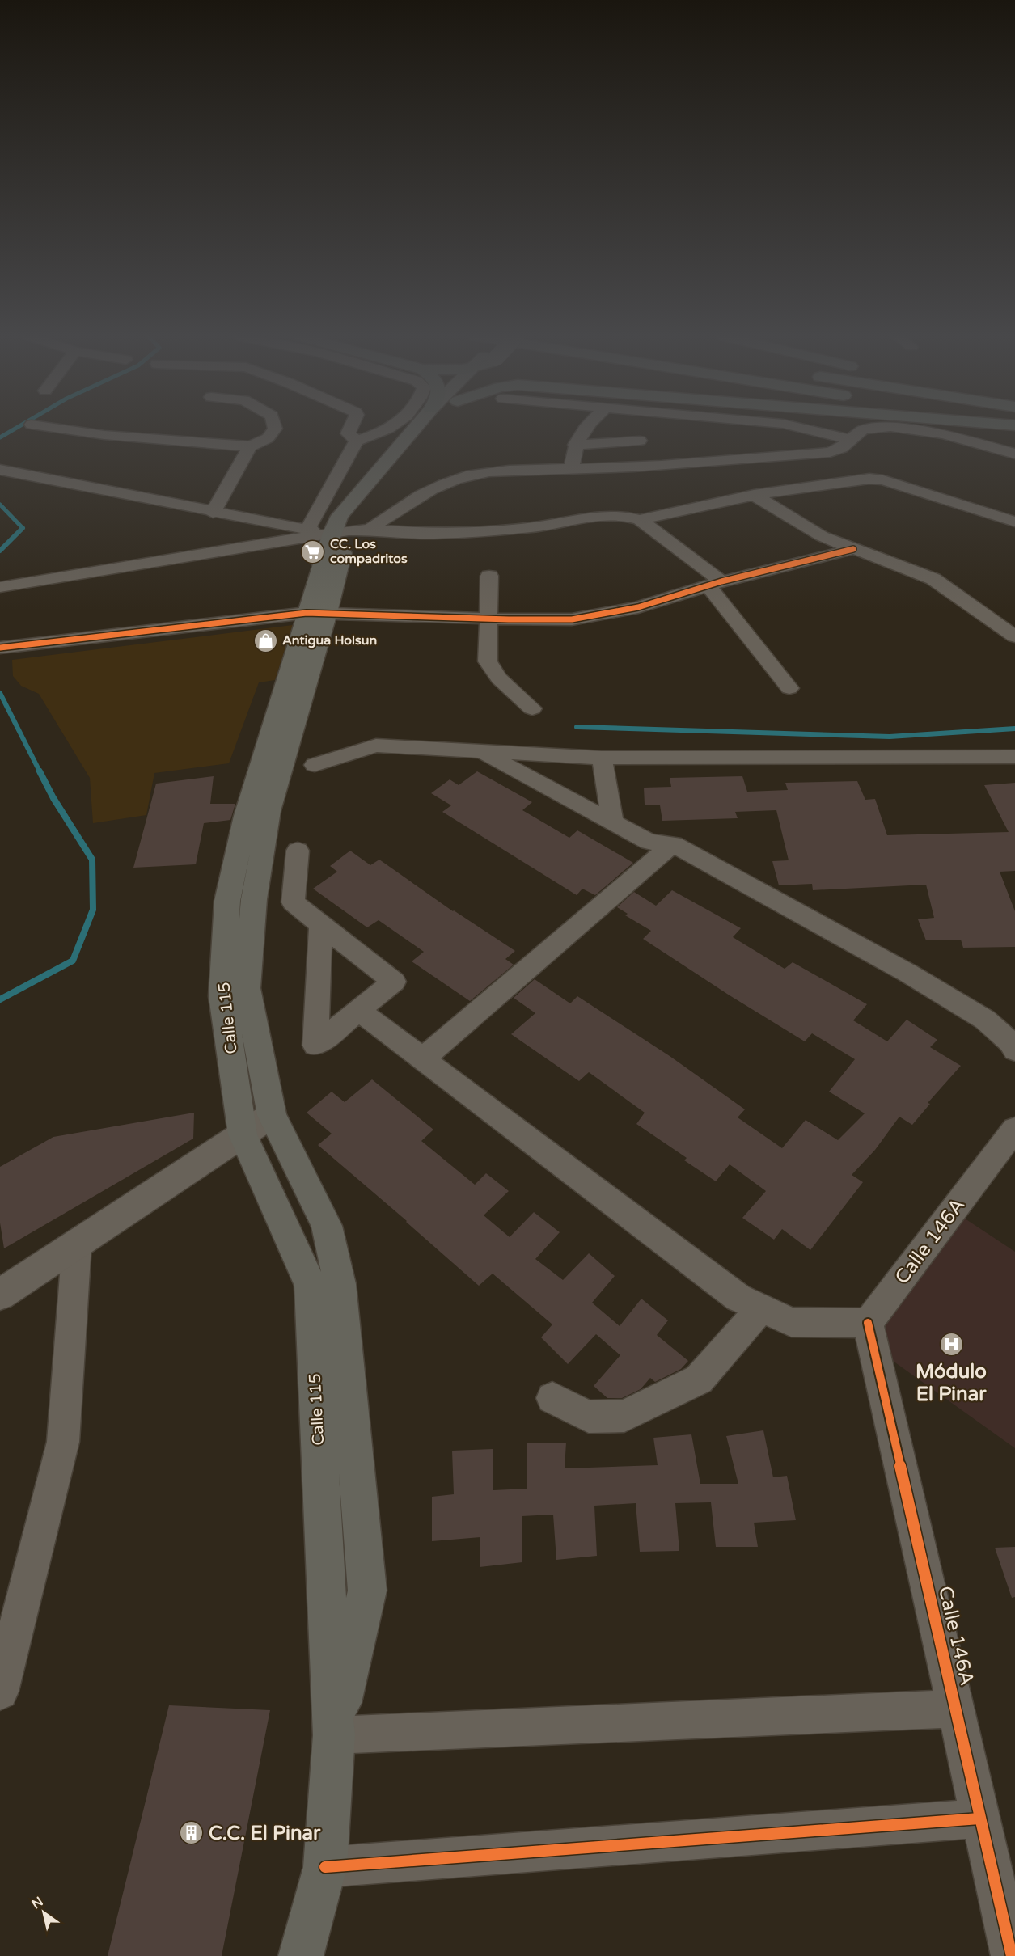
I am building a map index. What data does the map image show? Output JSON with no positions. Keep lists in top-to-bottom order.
{
  "streets": {
    "main road": ["Calle 115"],
    "street": ["Calle 146A"]
  },
  "places": {
    "supermarket": ["CC. Los compadritos"],
    "shop": ["Antigua Holsun"],
    "hospital": ["Módulo El Pinar"],
    "building": ["C.C. El Pinar"]
  },
  "north": "top left"
}
